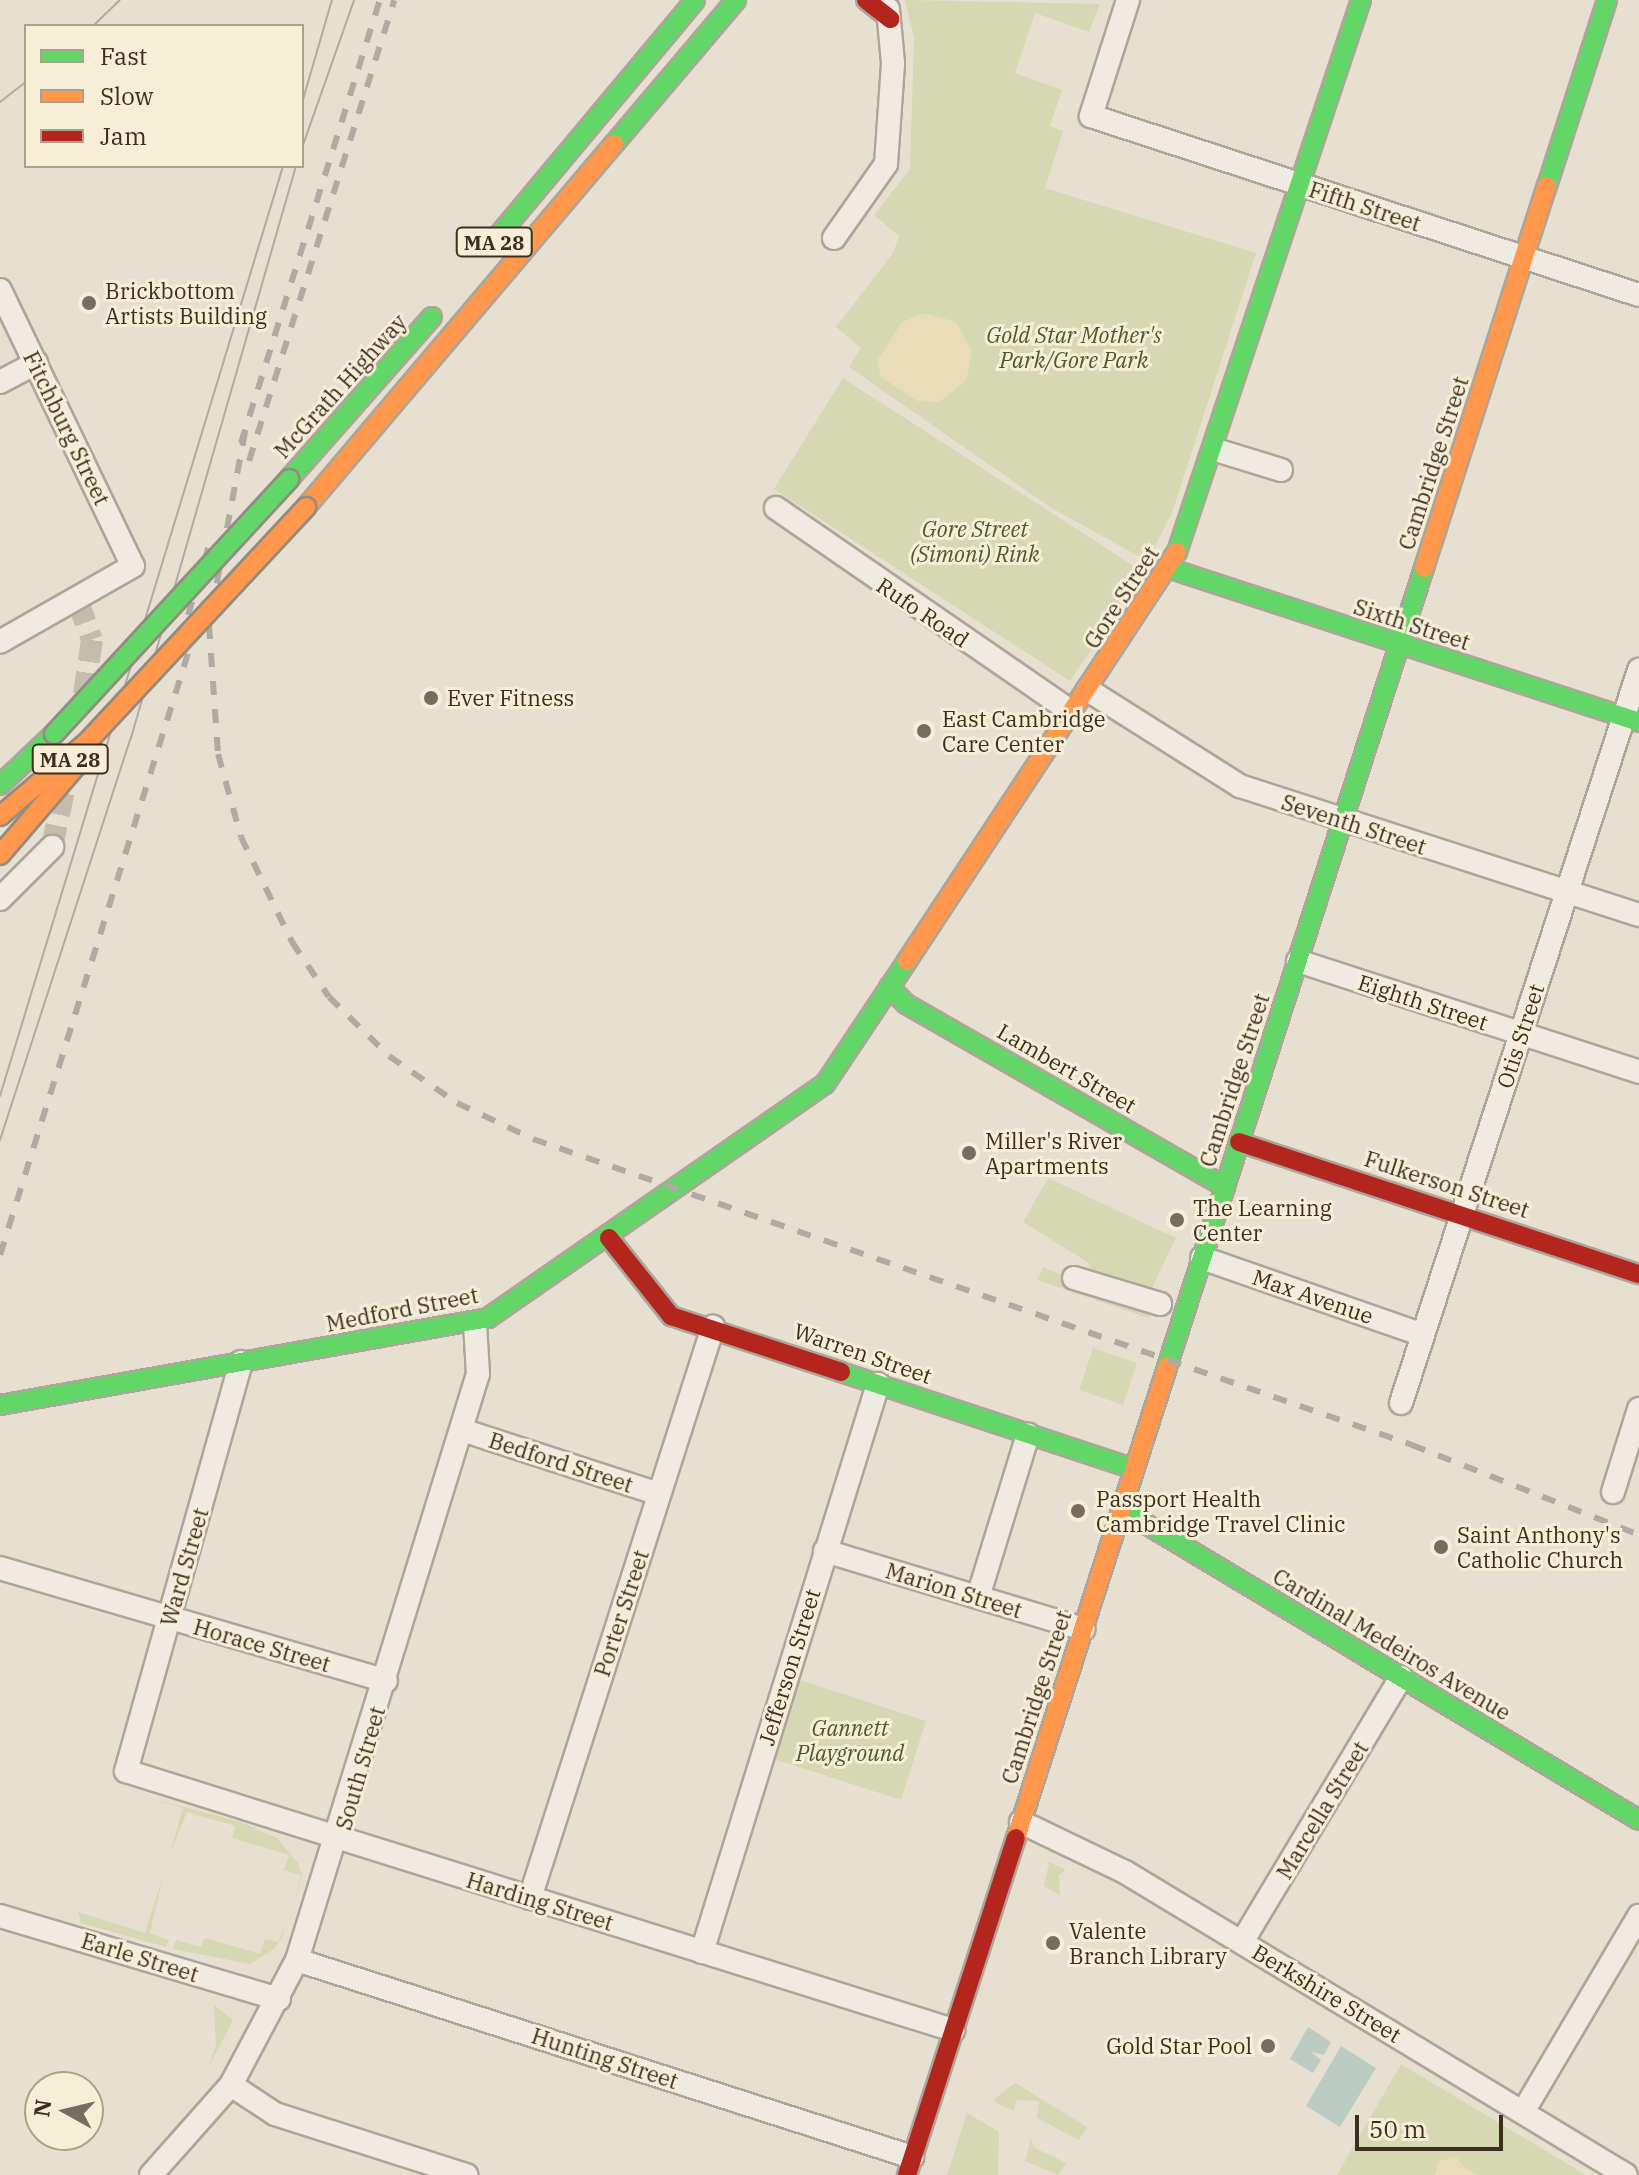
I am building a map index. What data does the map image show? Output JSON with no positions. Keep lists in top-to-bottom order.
{
  "streets": {
    "main road": [
      "MA 28",
      "McGrath Highway",
      "Cambridge Street",
      "Gore Street",
      "Sixth Street",
      "Lambert Street",
      "Fulkerson Street",
      "Medford Street",
      "Warren Street",
      "Cardinal Medeiros Avenue"
    ],
    "street": [
      "Fifth Street",
      "Fitchburg Street",
      "Rufo Road",
      "Seventh Street",
      "Eighth Street",
      "Otis Street",
      "Max Avenue",
      "Bedford Street",
      "Ward Street",
      "Marion Street",
      "Porter Street",
      "Horace Street",
      "Jefferson Street",
      "South Street",
      "Marcella Street",
      "Harding Street",
      "Earle Street",
      "Berkshire Street",
      "Hunting Street"
    ]
  },
  "crossings": [
    ["Fifth Street", "Cambridge Street"],
    ["Fifth Street", "Gore Street"],
    ["Cambridge Street", "Sixth Street"],
    ["Cambridge Street", "Seventh Street"],
    ["Cambridge Street", "Eighth Street"],
    ["Cambridge Street", "Lambert Street"],
    ["Cambridge Street", "Fulkerson Street"],
    ["Cambridge Street", "Max Avenue"],
    ["Cambridge Street", "Warren Street"],
    ["Cambridge Street", "Marion Street"],
    ["Cambridge Street", "Cardinal Medeiros Avenue"],
    ["Cambridge Street", "Harding Street"],
    ["Cambridge Street", "Berkshire Street"],
    ["Cambridge Street", "Hunting Street"],
    ["Gore Street", "Rufo Road"],
    ["Gore Street", "Sixth Street"],
    ["Gore Street", "Seventh Street"],
    ["Gore Street", "Lambert Street"],
    ["Gore Street", "Medford Street"],
    ["Sixth Street", "Otis Street"],
    ["Seventh Street", "Otis Street"],
    ["Eighth Street", "Otis Street"],
    ["Otis Street", "Fulkerson Street"],
    ["Otis Street", "Max Avenue"],
    ["Medford Street", "Warren Street"],
    ["Medford Street", "Ward Street"],
    ["Medford Street", "South Street"],
    ["Warren Street", "Porter Street"],
    ["Warren Street", "Jefferson Street"],
    ["Bedford Street", "Porter Street"],
    ["Bedford Street", "South Street"],
    ["Ward Street", "Horace Street"],
    ["Ward Street", "Harding Street"],
    ["Marion Street", "Jefferson Street"],
    ["Porter Street", "Harding Street"],
    ["Cardinal Medeiros Avenue", "Marcella Street"],
    ["Horace Street", "South Street"],
    ["Jefferson Street", "Harding Street"],
    ["South Street", "Harding Street"],
    ["South Street", "Earle Street"],
    ["South Street", "Hunting Street"],
    ["Marcella Street", "Berkshire Street"]
  ],
  "parks": ["Gold Star Mother's Park/Gore Park", "Gore Street (Simoni) Rink", "Gannett Playground"],
  "places": [
    "Brickbottom Artists Building",
    "Ever Fitness",
    "East Cambridge Care Center",
    "Miller's River Apartments",
    "The Learning Center",
    "Passport Health Cambridge Travel Clinic",
    "Saint Anthony's Catholic Church",
    "Valente Branch Library",
    "Gold Star Pool"
  ],
  "legend": ["Fast", "Slow", "Jam"],
  "scale_bar": "50 m",
  "north": "left"
}
